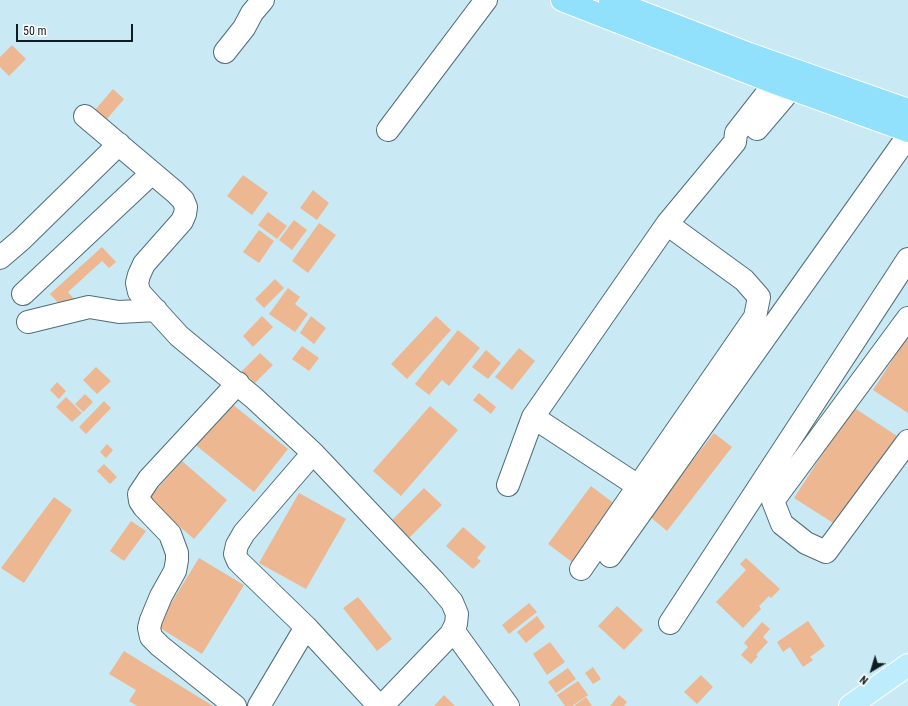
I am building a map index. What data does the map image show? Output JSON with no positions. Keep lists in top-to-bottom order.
{
  "scale_bar": "50 m",
  "north": "bottom left"
}
